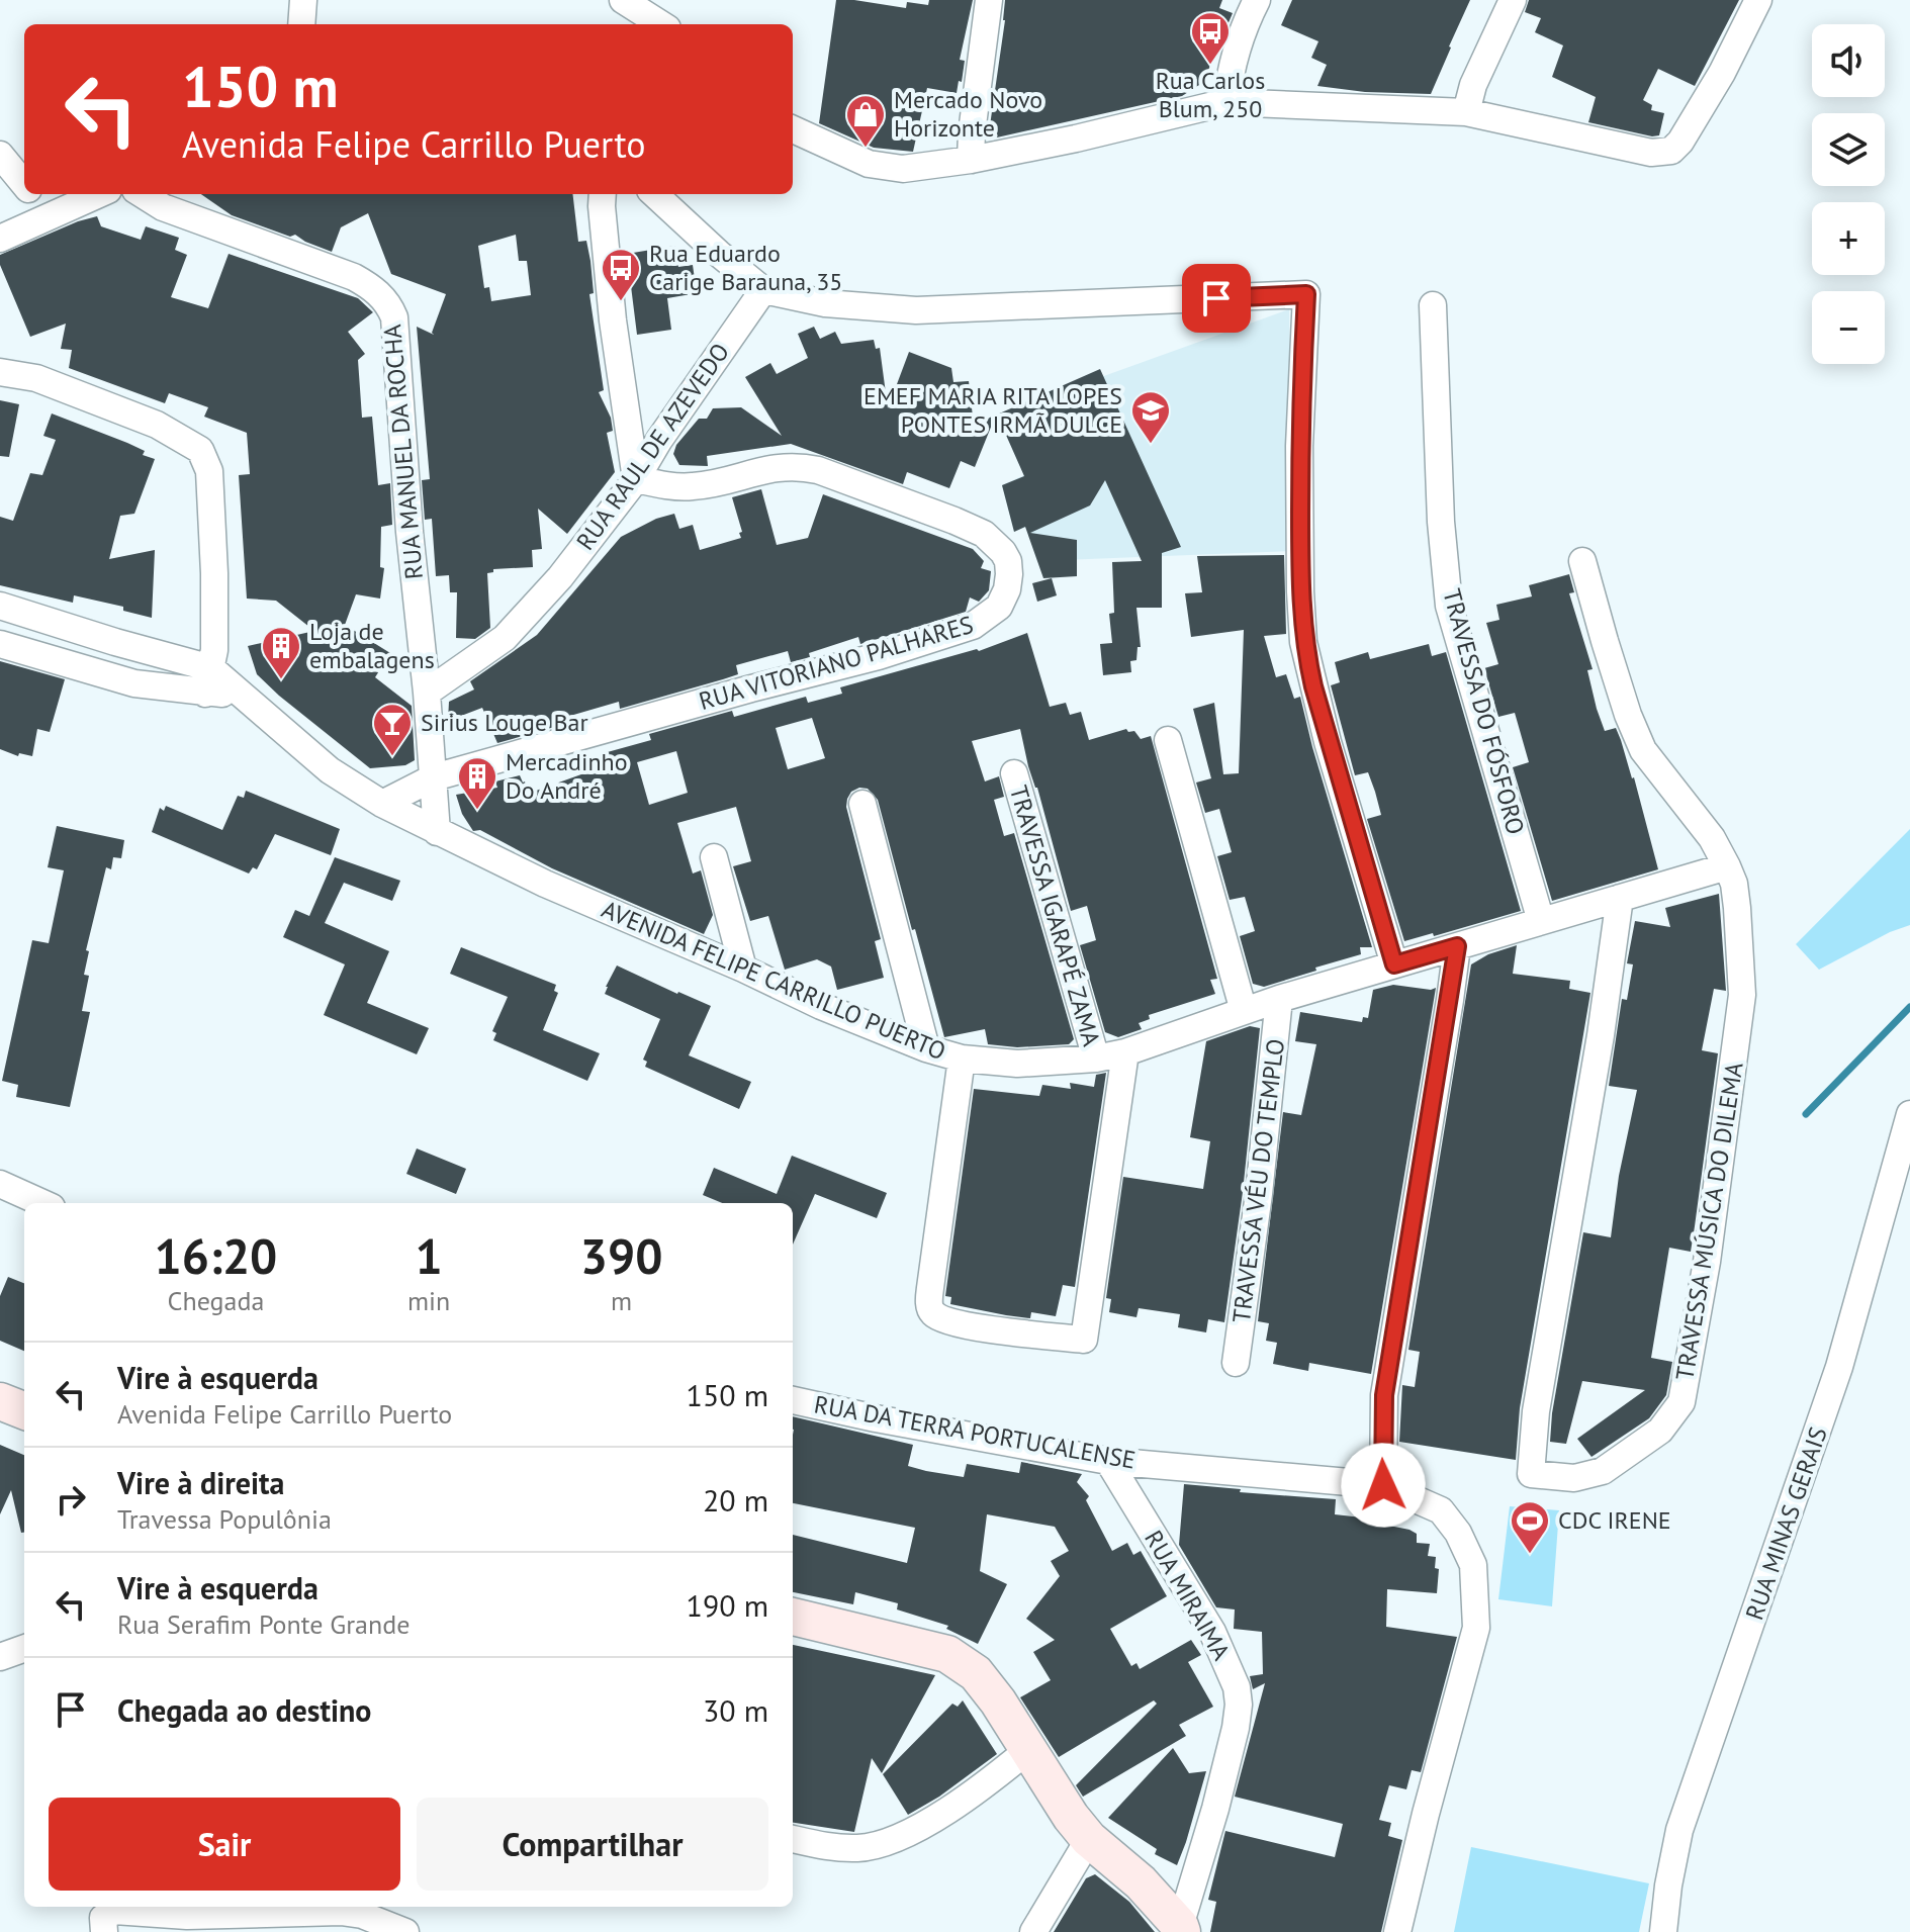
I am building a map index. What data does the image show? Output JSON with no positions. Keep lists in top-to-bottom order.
{
  "streets": {
    "street": [
      "RUA RAUL DE AZEVEDO",
      "RUA MANUEL DA ROCHA",
      "RUA VITORIANO PALHARES",
      "TRAVESSA DO FÓSFORO",
      "TRAVESSA IGARAPÉ ZAMA",
      "AVENIDA FELIPE CARRILLO PUERTO",
      "TRAVESSA VÉU DO TEMPLO",
      "TRAVESSA MÚSICA DO DILEMA",
      "RUA DA TERRA PORTUCALENSE",
      "RUA MINAS GERAIS",
      "RUA MIRAIMA"
    ]
  },
  "crossings": [
    ["RUA RAUL DE AZEVEDO", "RUA MANUEL DA ROCHA"],
    ["RUA RAUL DE AZEVEDO", "RUA VITORIANO PALHARES"],
    ["RUA MANUEL DA ROCHA", "RUA VITORIANO PALHARES"],
    ["RUA MANUEL DA ROCHA", "AVENIDA FELIPE CARRILLO PUERTO"],
    ["RUA VITORIANO PALHARES", "AVENIDA FELIPE CARRILLO PUERTO"],
    ["TRAVESSA DO FÓSFORO", "AVENIDA FELIPE CARRILLO PUERTO"],
    ["TRAVESSA IGARAPÉ ZAMA", "AVENIDA FELIPE CARRILLO PUERTO"],
    ["AVENIDA FELIPE CARRILLO PUERTO", "TRAVESSA VÉU DO TEMPLO"],
    ["AVENIDA FELIPE CARRILLO PUERTO", "TRAVESSA MÚSICA DO DILEMA"],
    ["RUA DA TERRA PORTUCALENSE", "RUA MIRAIMA"]
  ],
  "places": {
    "bus stop": ["Rua Carlos Blum, 250", "Rua Eduardo Carige Barauna, 35"],
    "shop": ["Mercado Novo Horizonte"],
    "school or university": ["EMEF MARIA RITA LOPES PONTES IRMÃ DULCE"],
    "building": ["Loja de embalagens", "Mercadinho Do André"],
    "bar": ["Sirius Louge Bar"],
    "sports": ["CDC IRENE"]
  },
  "page": {
    "map_buttons": ["+", "−"],
    "turn": ["150 m", "Avenida Felipe Carrillo Puerto"],
    "eta": [
      "16:20",
      "Chegada",
      "1",
      "min",
      "390",
      "m"
    ],
    "list": [
      {
        "name": "Vire à esquerda",
        "note": "Avenida Felipe Carrillo Puerto",
        "value": "150 m"
      },
      {
        "name": "Vire à direita",
        "note": "Travessa Populônia",
        "value": "20 m"
      },
      {
        "name": "Vire à esquerda",
        "note": "Rua Serafim Ponte Grande",
        "value": "190 m"
      },
      {
        "name": "Chegada ao destino",
        "value": "30 m"
      }
    ],
    "buttons": ["Sair", "Compartilhar"]
  }
}
